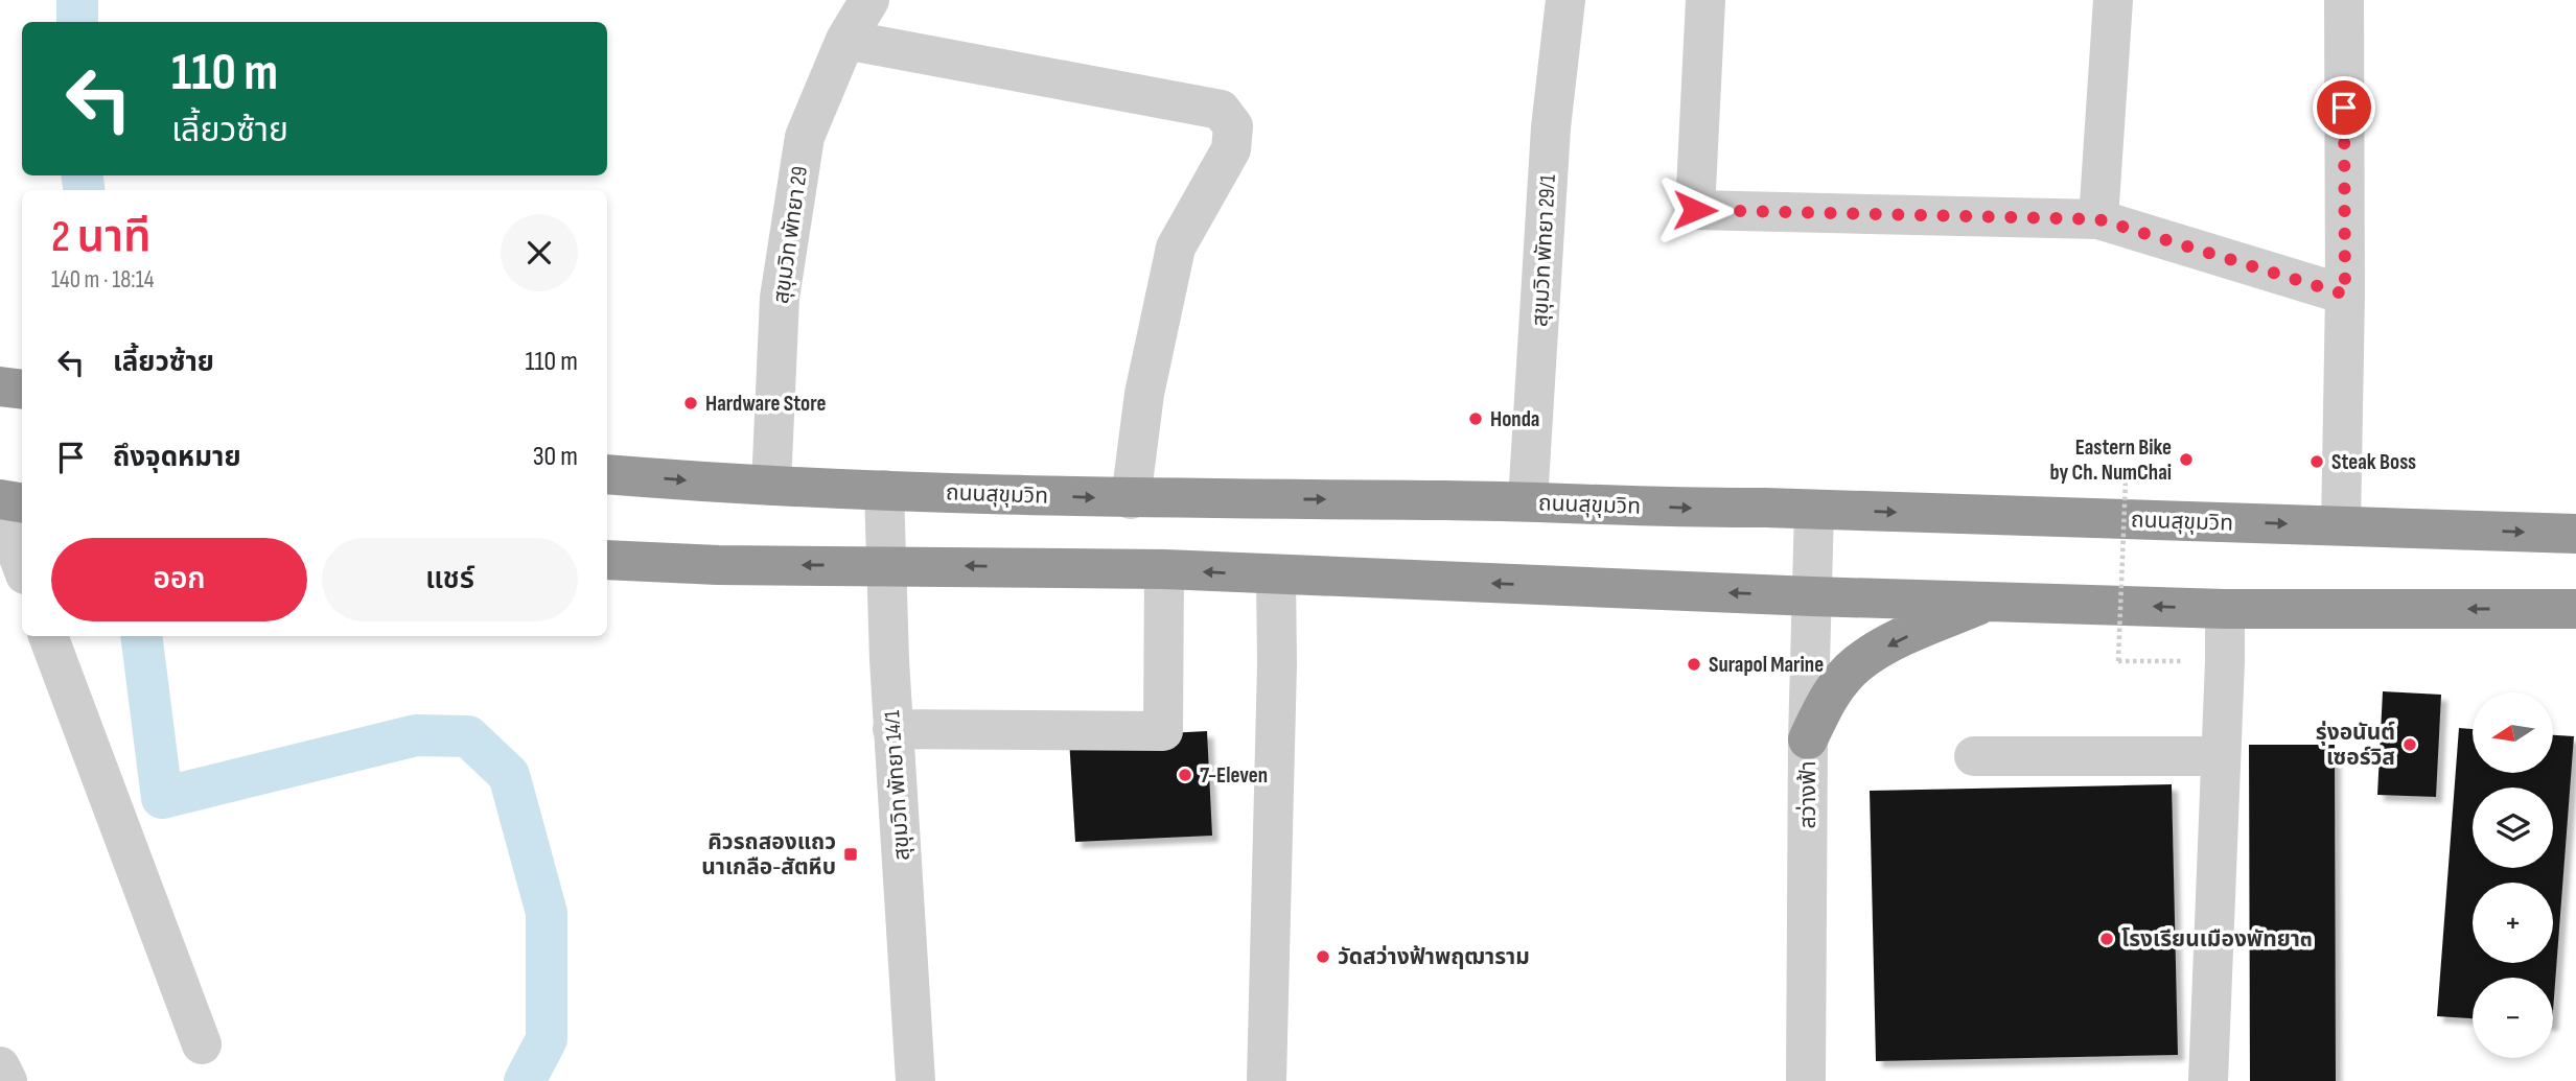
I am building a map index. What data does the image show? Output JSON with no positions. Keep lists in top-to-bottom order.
{
  "streets": {
    "highway": ["ถนนสุขุมวิท"],
    "street": [
      "สุขุมวิท พัทยา 29",
      "สุขุมวิท พัทยา 29/1",
      "สุขุมวิท พัทยา 14/1",
      "สว่างฟ้า"
    ]
  },
  "crossings": [
    ["สุขุมวิท พัทยา 29", "ถนนสุขุมวิท"],
    ["สุขุมวิท พัทยา 29/1", "ถนนสุขุมวิท"],
    ["ถนนสุขุมวิท", "สุขุมวิท พัทยา 14/1"],
    ["ถนนสุขุมวิท", "สว่างฟ้า"]
  ],
  "places": {
    "other": [
      "Hardware Store",
      "Honda",
      "Eastern Bike by Ch. NumChai",
      "Steak Boss",
      "Surapol Marine",
      "รุ่งอนันต์ เซอร์วิส",
      "7-Eleven",
      "โรงเรียนเมืองพัทยา๓",
      "วัดสว่างฟ้าพฤฒาราม"
    ],
    "transit": ["คิวรถสองแถว นาเกลือ-สัตหีบ"]
  },
  "north": "left",
  "page": {
    "turn": ["110 m", "เลี้ยวซ้าย"],
    "heading": ["2 นาที", "140 m · 18:14"],
    "list": [
      {
        "name": "เลี้ยวซ้าย",
        "value": "110 m"
      },
      {
        "name": "ถึงจุดหมาย",
        "value": "30 m"
      }
    ],
    "buttons": ["ออก", "แชร์"],
    "map_buttons": ["+", "−"]
  }
}
